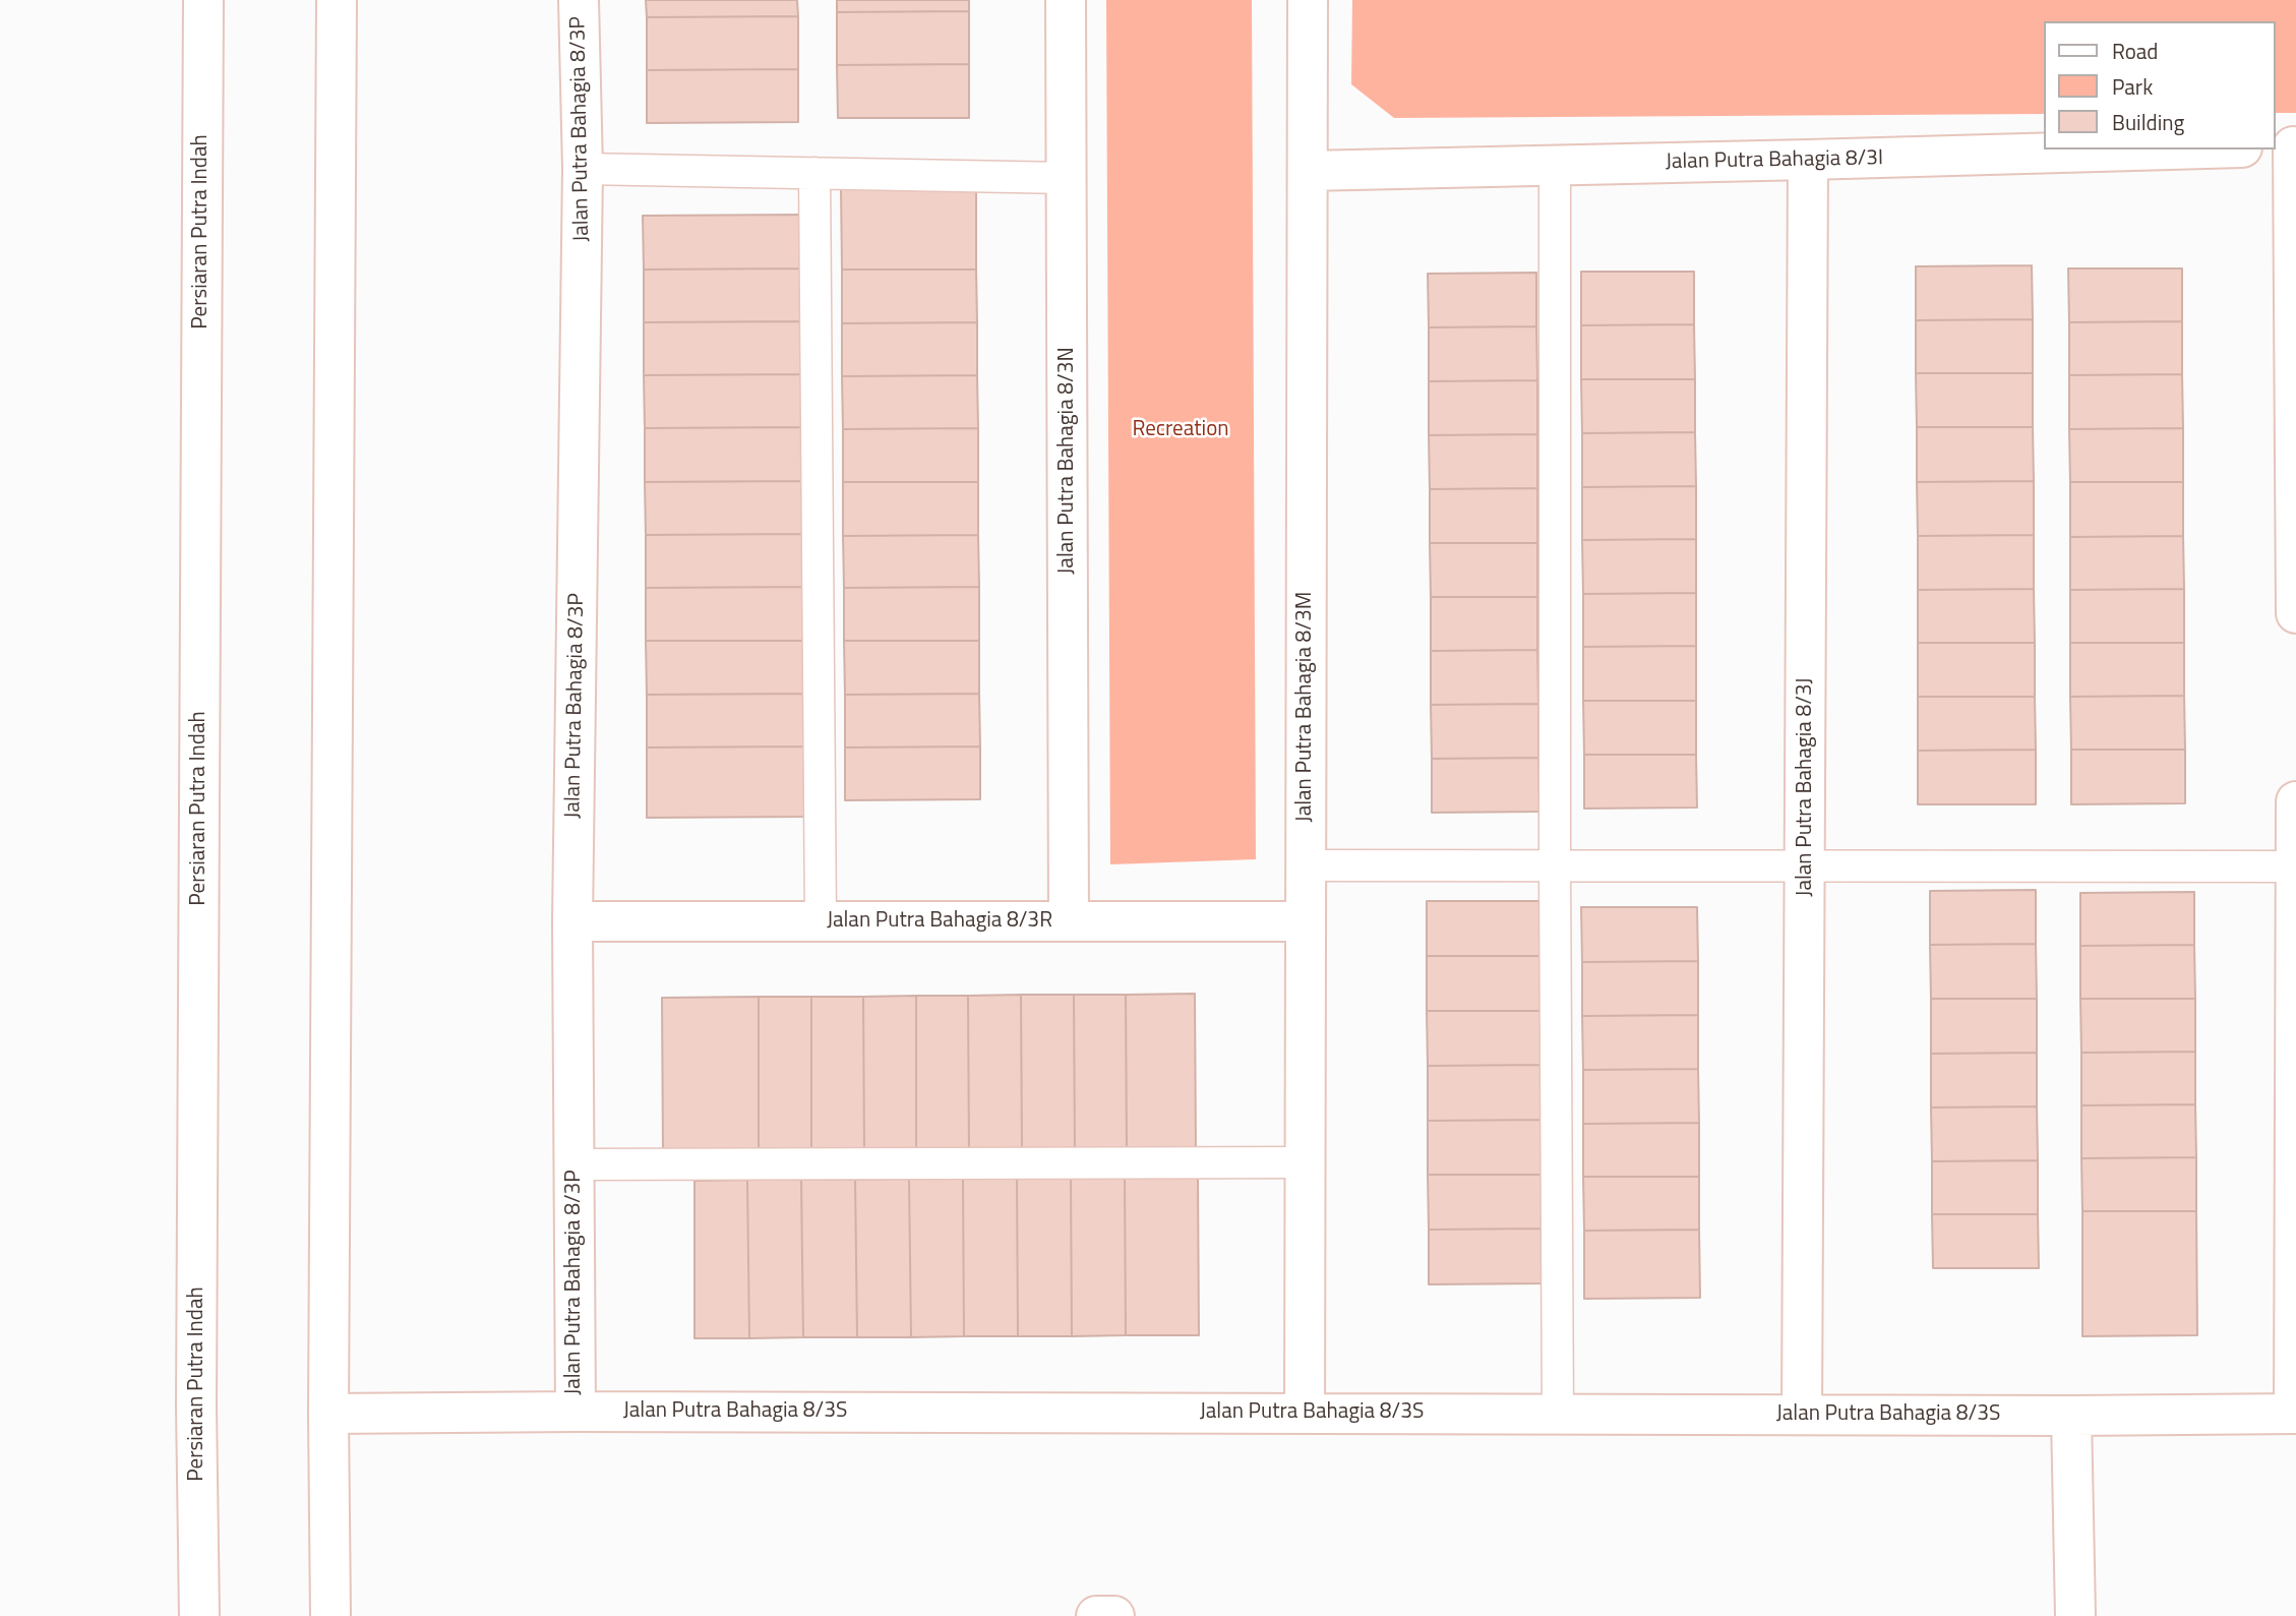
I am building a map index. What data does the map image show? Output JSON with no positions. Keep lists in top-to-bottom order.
{
  "streets": {
    "street": [
      "Jalan Putra Bahagia 8/3P",
      "Jalan Putra Bahagia 8/3I",
      "Persiaran Putra Indah",
      "Jalan Putra Bahagia 8/3N",
      "Jalan Putra Bahagia 8/3M",
      "Jalan Putra Bahagia 8/3J",
      "Jalan Putra Bahagia 8/3R",
      "Jalan Putra Bahagia 8/3S"
    ]
  },
  "crossings": [
    ["Jalan Putra Bahagia 8/3P", "Jalan Putra Bahagia 8/3R"],
    ["Jalan Putra Bahagia 8/3P", "Jalan Putra Bahagia 8/3S"],
    ["Jalan Putra Bahagia 8/3I", "Jalan Putra Bahagia 8/3M"],
    ["Jalan Putra Bahagia 8/3I", "Jalan Putra Bahagia 8/3J"],
    ["Jalan Putra Bahagia 8/3N", "Jalan Putra Bahagia 8/3R"],
    ["Jalan Putra Bahagia 8/3M", "Jalan Putra Bahagia 8/3R"],
    ["Jalan Putra Bahagia 8/3M", "Jalan Putra Bahagia 8/3S"],
    ["Jalan Putra Bahagia 8/3J", "Jalan Putra Bahagia 8/3S"]
  ],
  "parks": ["Recreation"],
  "legend": ["Road", "Park", "Building"]
}
